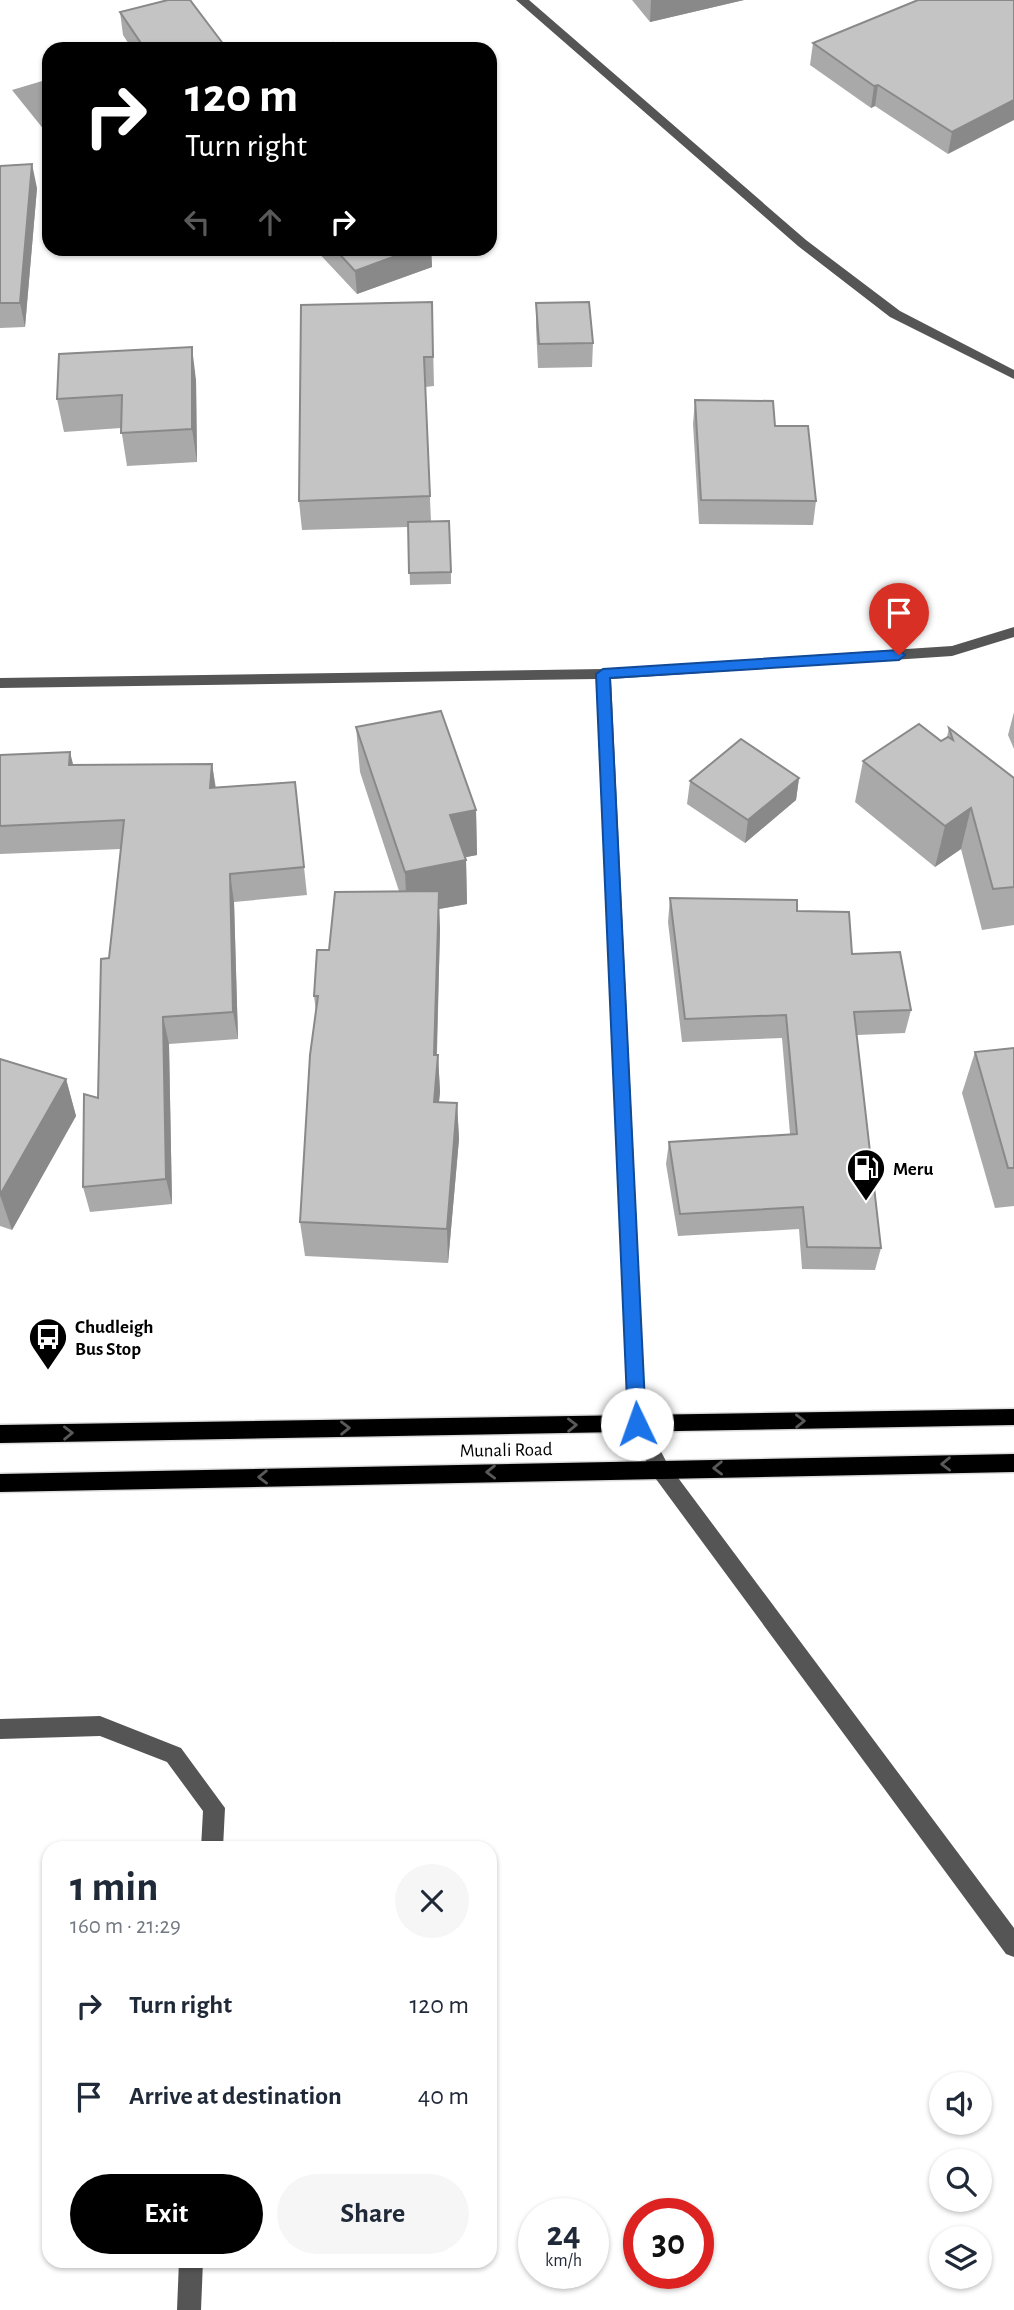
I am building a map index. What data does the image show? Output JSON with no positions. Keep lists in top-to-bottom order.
{
  "streets": {
    "main road": ["Munali Road"]
  },
  "places": {
    "fuel station": ["Meru"],
    "bus stop": ["Chudleigh Bus Stop"]
  },
  "page": {
    "turn": ["120 m", "Turn right"],
    "heading": ["1 min", "160 m · 21:29"],
    "list": [
      {
        "name": "Turn right",
        "value": "120 m"
      },
      {
        "name": "Arrive at destination",
        "value": "40 m"
      }
    ],
    "buttons": ["Exit", "Share"],
    "speed": "24 km/h",
    "limit": "30"
  }
}
